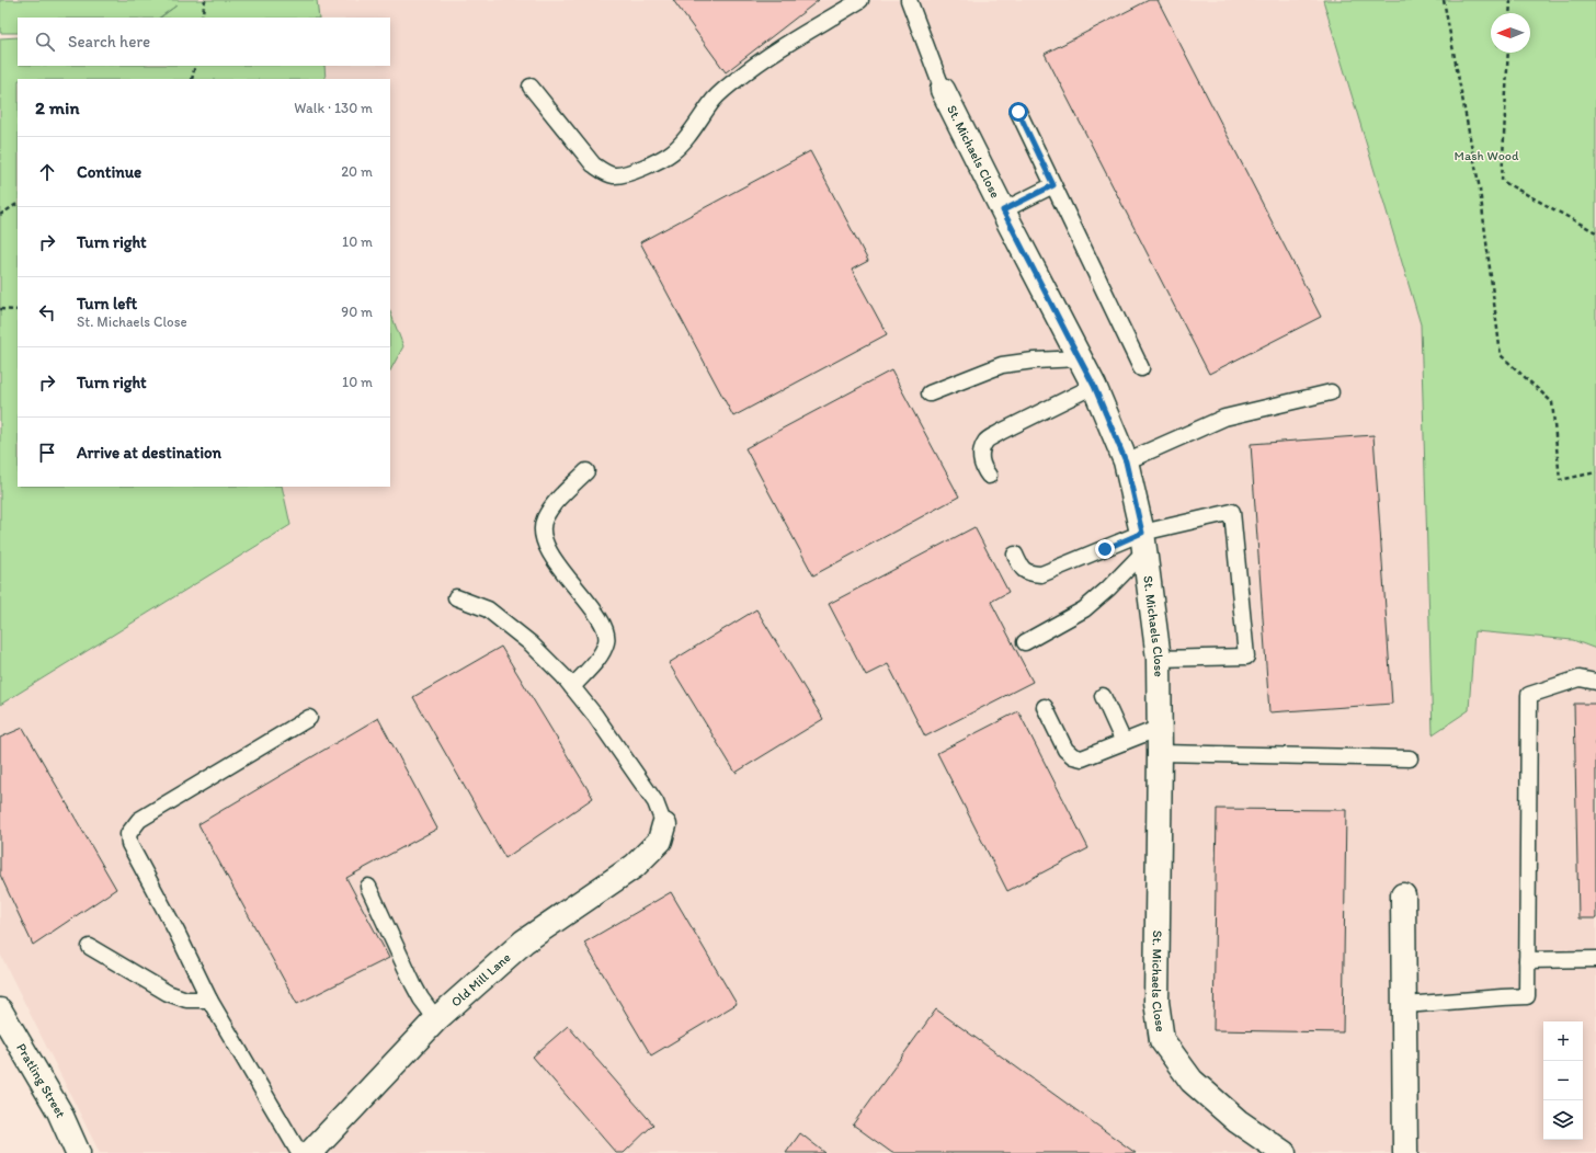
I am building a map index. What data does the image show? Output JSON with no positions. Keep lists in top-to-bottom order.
{
  "streets": {
    "street": ["St. Michaels Close", "Old Mill Lane", "Pratling Street"]
  },
  "parks": ["Mash Wood"],
  "north": "left",
  "page": {
    "search": "Search here",
    "heading": ["2 min", "Walk · 130 m"],
    "list": [
      ["Continue", "20 m"],
      ["Turn right", "10 m"],
      ["Turn left", "St. Michaels Close", "90 m"],
      ["Turn right", "10 m"],
      "Arrive at destination"
    ],
    "map_buttons": ["+", "−"]
  }
}
